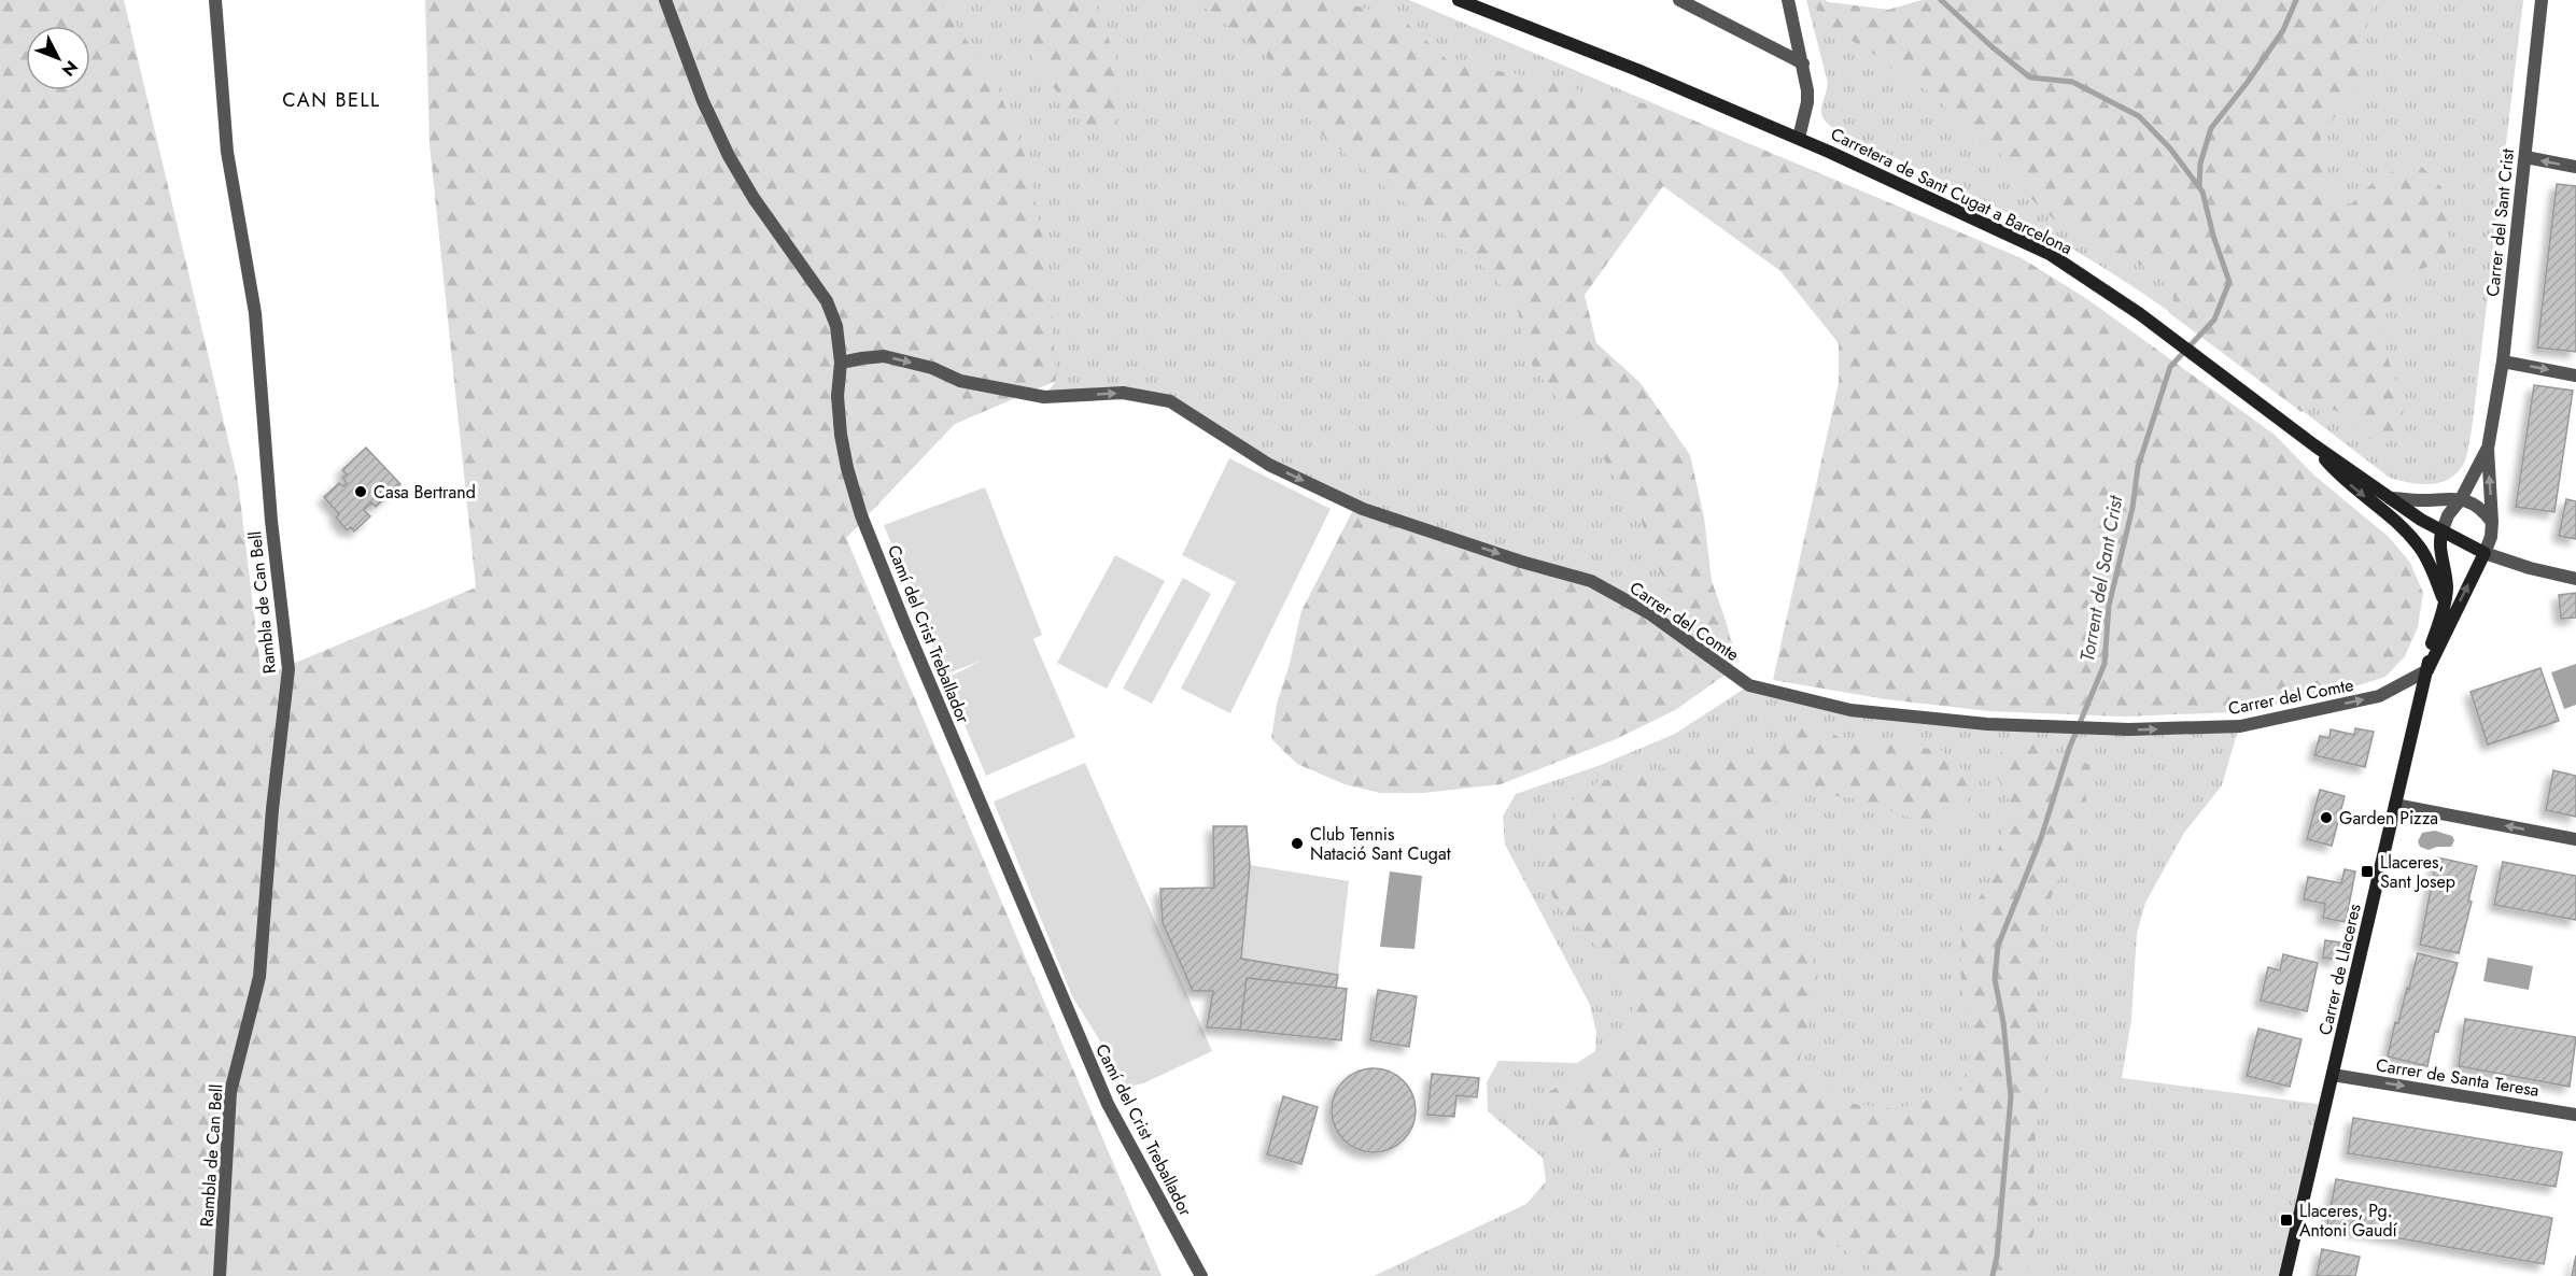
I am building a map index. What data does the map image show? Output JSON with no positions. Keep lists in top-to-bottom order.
{
  "streets": {
    "main road": ["Carretera de Sant Cugat a Barcelona", "Carrer del Sant Crist", "Carrer de Llaceres"],
    "street": [
      "Rambla de Can Bell",
      "Carrer del Comte",
      "Camí del Crist Treballador",
      "Carrer de Santa Teresa"
    ]
  },
  "crossings": [
    ["Carretera de Sant Cugat a Barcelona", "Carrer del Sant Crist"],
    ["Carrer del Sant Crist", "Carrer del Comte"],
    ["Carrer del Sant Crist", "Carrer de Llaceres"],
    ["Carrer del Comte", "Camí del Crist Treballador"],
    ["Carrer del Comte", "Carrer de Llaceres"],
    ["Carrer de Llaceres", "Carrer de Santa Teresa"]
  ],
  "one_way": ["Carrer del Comte", "Carrer de Santa Teresa"],
  "districts": ["CAN BELL"],
  "water": ["Torrent del Sant Crist"],
  "places": {
    "other": ["Casa Bertrand", "Garden Pizza", "Club Tennis Natació Sant Cugat"],
    "transit": ["Llaceres, Sant Josep", "Llaceres, Pg. Antoni Gaudí"]
  },
  "north": "bottom right"
}
